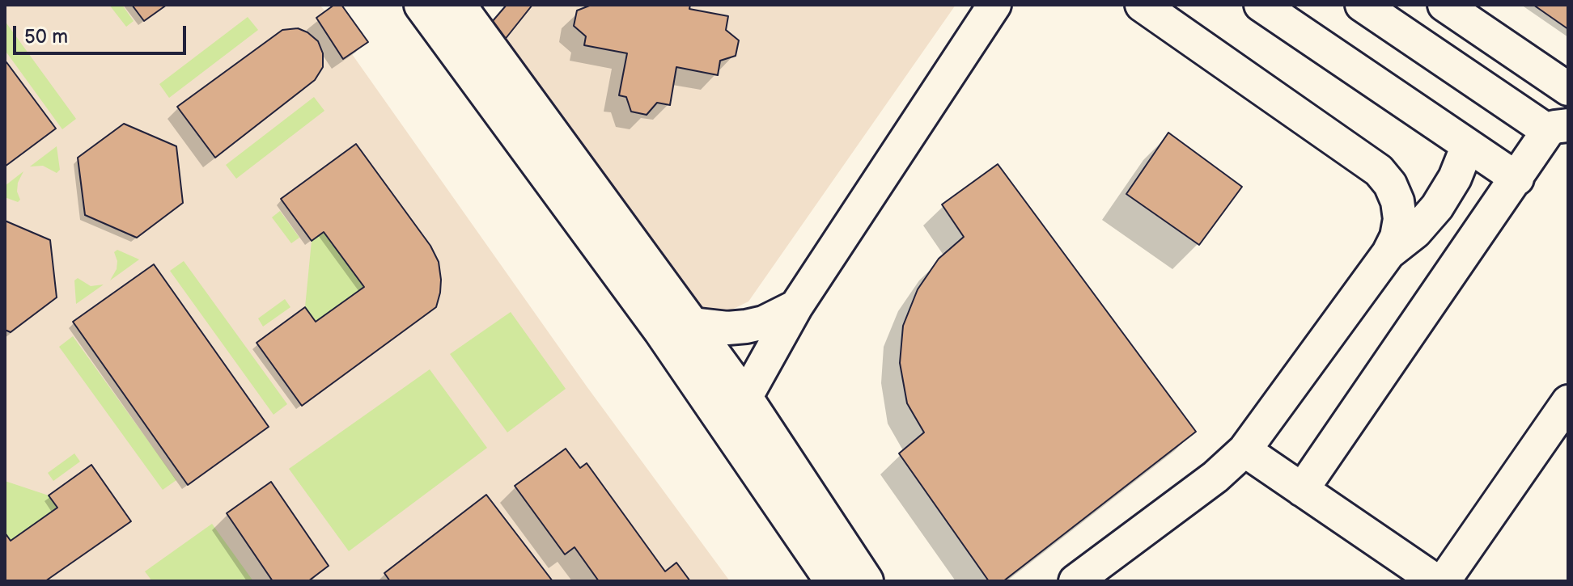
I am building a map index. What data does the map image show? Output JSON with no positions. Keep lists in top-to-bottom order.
{
  "scale_bar": "50 m"
}
